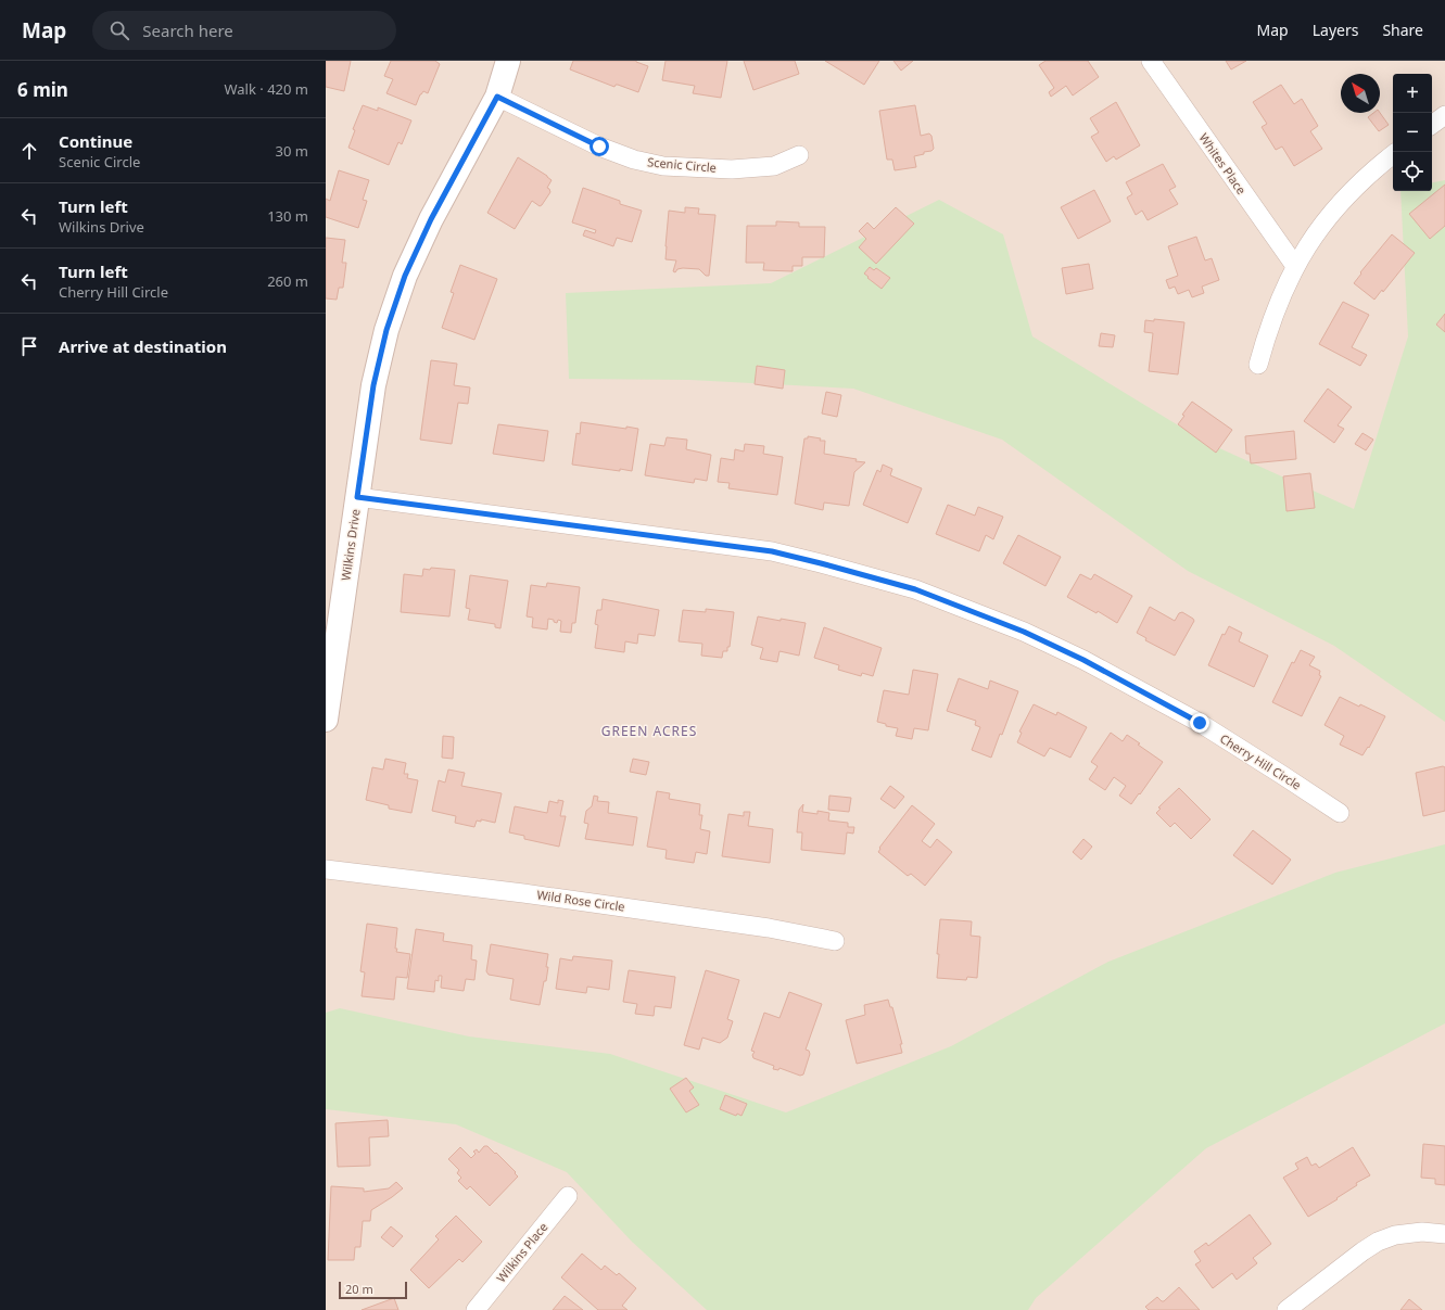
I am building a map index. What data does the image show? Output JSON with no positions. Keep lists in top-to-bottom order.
{
  "streets": {
    "street": [
      "Whites Place",
      "Scenic Circle",
      "Wilkins Drive",
      "Cherry Hill Circle",
      "Wild Rose Circle",
      "Wilkins Place"
    ]
  },
  "crossings": [
    ["Scenic Circle", "Wilkins Drive"],
    ["Wilkins Drive", "Cherry Hill Circle"]
  ],
  "districts": ["GREEN ACRES"],
  "scale_bar": "20 m",
  "north": "top left",
  "page": {
    "header": "Map",
    "search": "Search here",
    "nav": ["Map", "Layers", "Share"],
    "heading": ["6 min", "Walk · 420 m"],
    "map_buttons": ["+", "−"],
    "list": [
      ["Continue", "Scenic Circle", "30 m"],
      ["Turn left", "Wilkins Drive", "130 m"],
      ["Turn left", "Cherry Hill Circle", "260 m"],
      "Arrive at destination"
    ],
    "scale": "20 m"
  }
}
